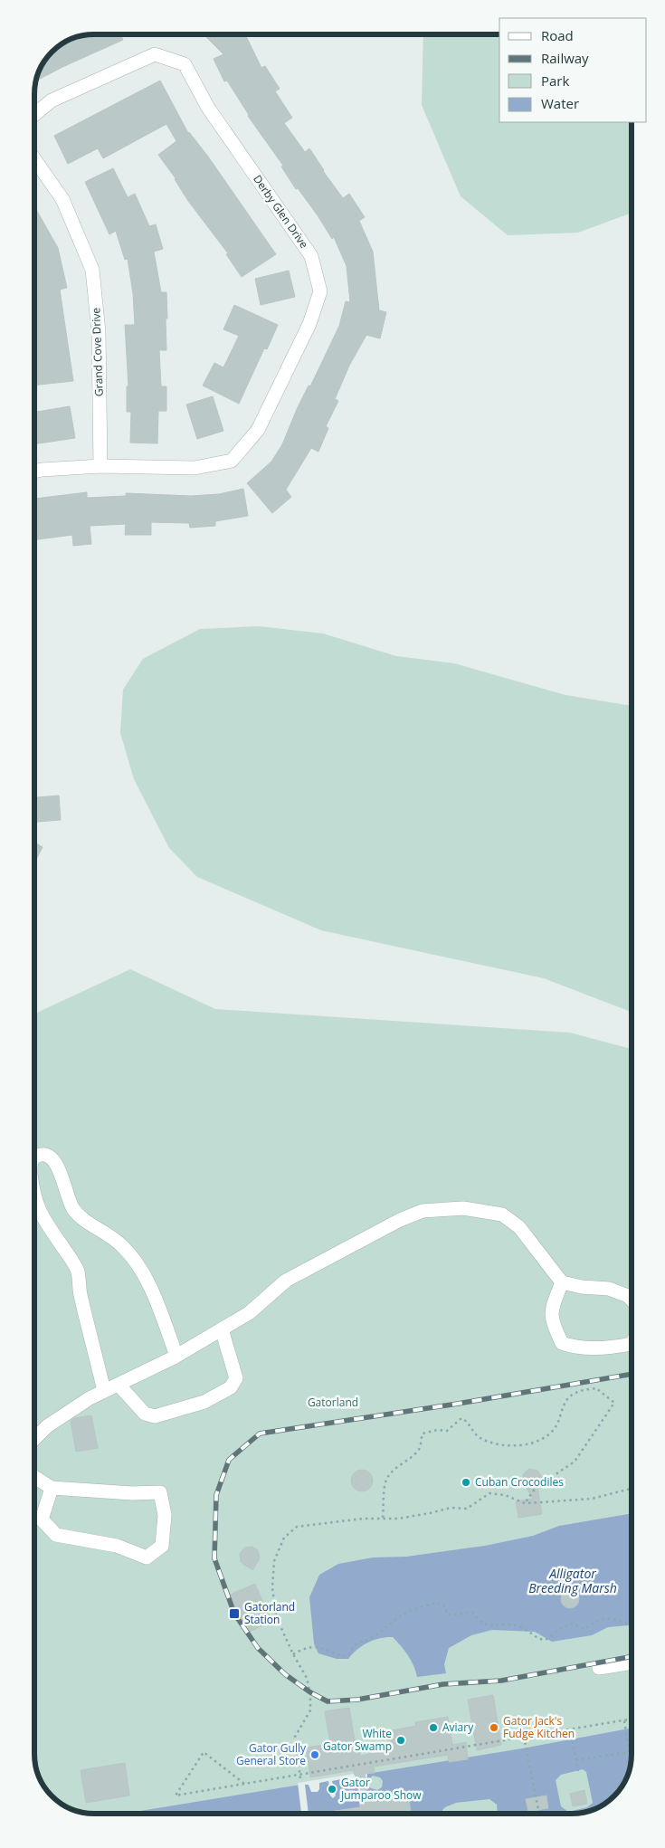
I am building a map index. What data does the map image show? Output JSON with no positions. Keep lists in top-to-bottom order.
{
  "streets": {
    "street": ["Derby Glen Drive", "Grand Cove Drive"]
  },
  "crossings": [
    ["Derby Glen Drive", "Grand Cove Drive"]
  ],
  "water": ["Alligator Breeding Marsh"],
  "parks": ["Gatorland"],
  "places": {
    "other": [
      "Cuban Crocodiles",
      "Aviary",
      "Gator Jack's Fudge Kitchen",
      "White Gator Swamp",
      "Gator Gully General Store",
      "Gator Jumparoo Show"
    ],
    "transit": ["Gatorland Station"]
  },
  "legend": [
    "Road",
    "Railway",
    "Park",
    "Water"
  ]
}
